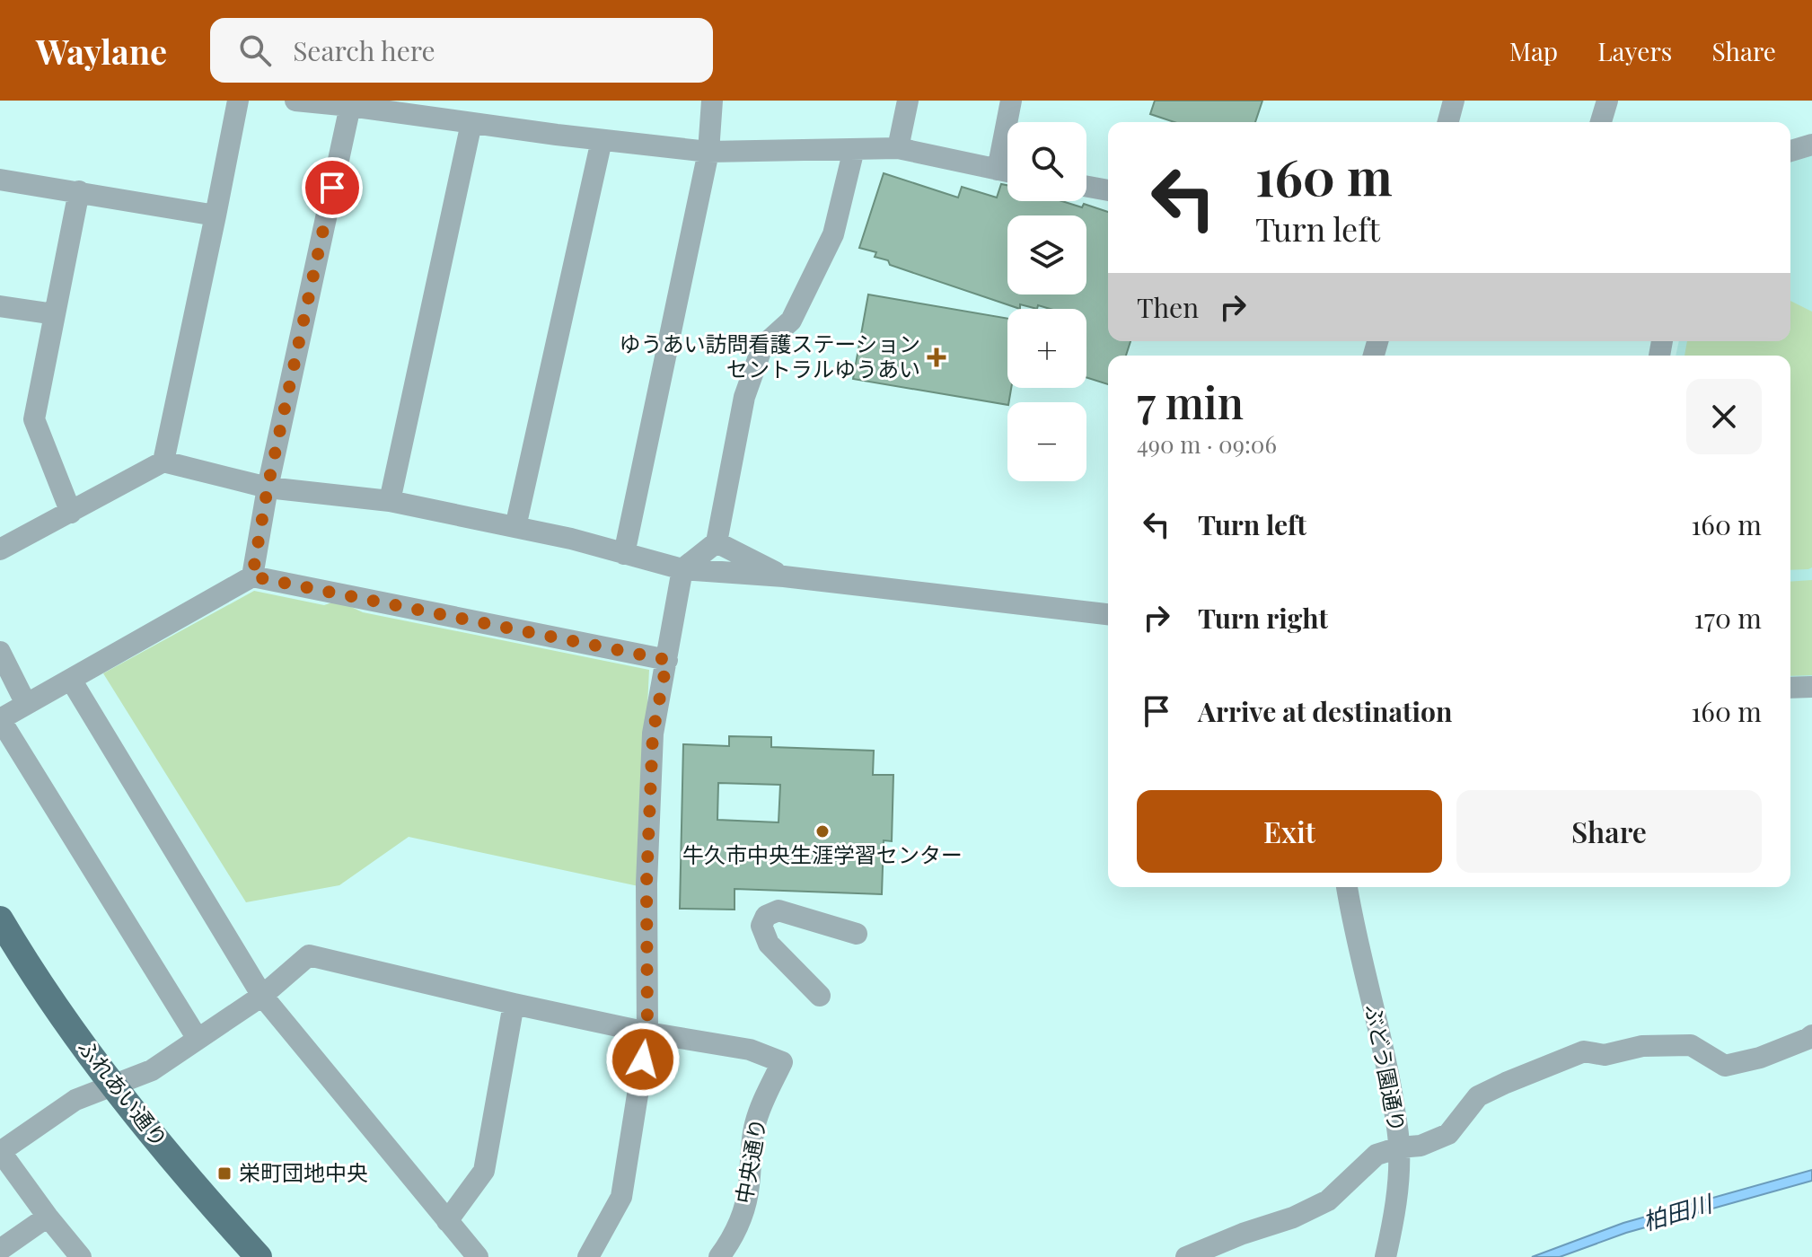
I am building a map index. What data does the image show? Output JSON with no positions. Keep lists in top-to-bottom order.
{
  "streets": {
    "main road": ["ふれあい通り"],
    "street": ["ぶどう園通り", "中央通り"]
  },
  "water": ["柏田川"],
  "places": {
    "health": ["ゆうあい訪問看護ステーション セントラルゆうあい"],
    "other": ["牛久市中央生涯学習センター"],
    "transit": ["栄町団地中央"]
  },
  "page": {
    "header": "Waylane",
    "search": "Search here",
    "nav": ["Map", "Layers", "Share"],
    "map_buttons": ["+", "−"],
    "turn": ["160 m", "Turn left"],
    "then": "Then",
    "heading": ["7 min", "490 m · 09:06"],
    "list": [
      {
        "name": "Turn left",
        "value": "160 m"
      },
      {
        "name": "Turn right",
        "value": "170 m"
      },
      {
        "name": "Arrive at destination",
        "value": "160 m"
      }
    ],
    "buttons": ["Exit", "Share"]
  }
}
